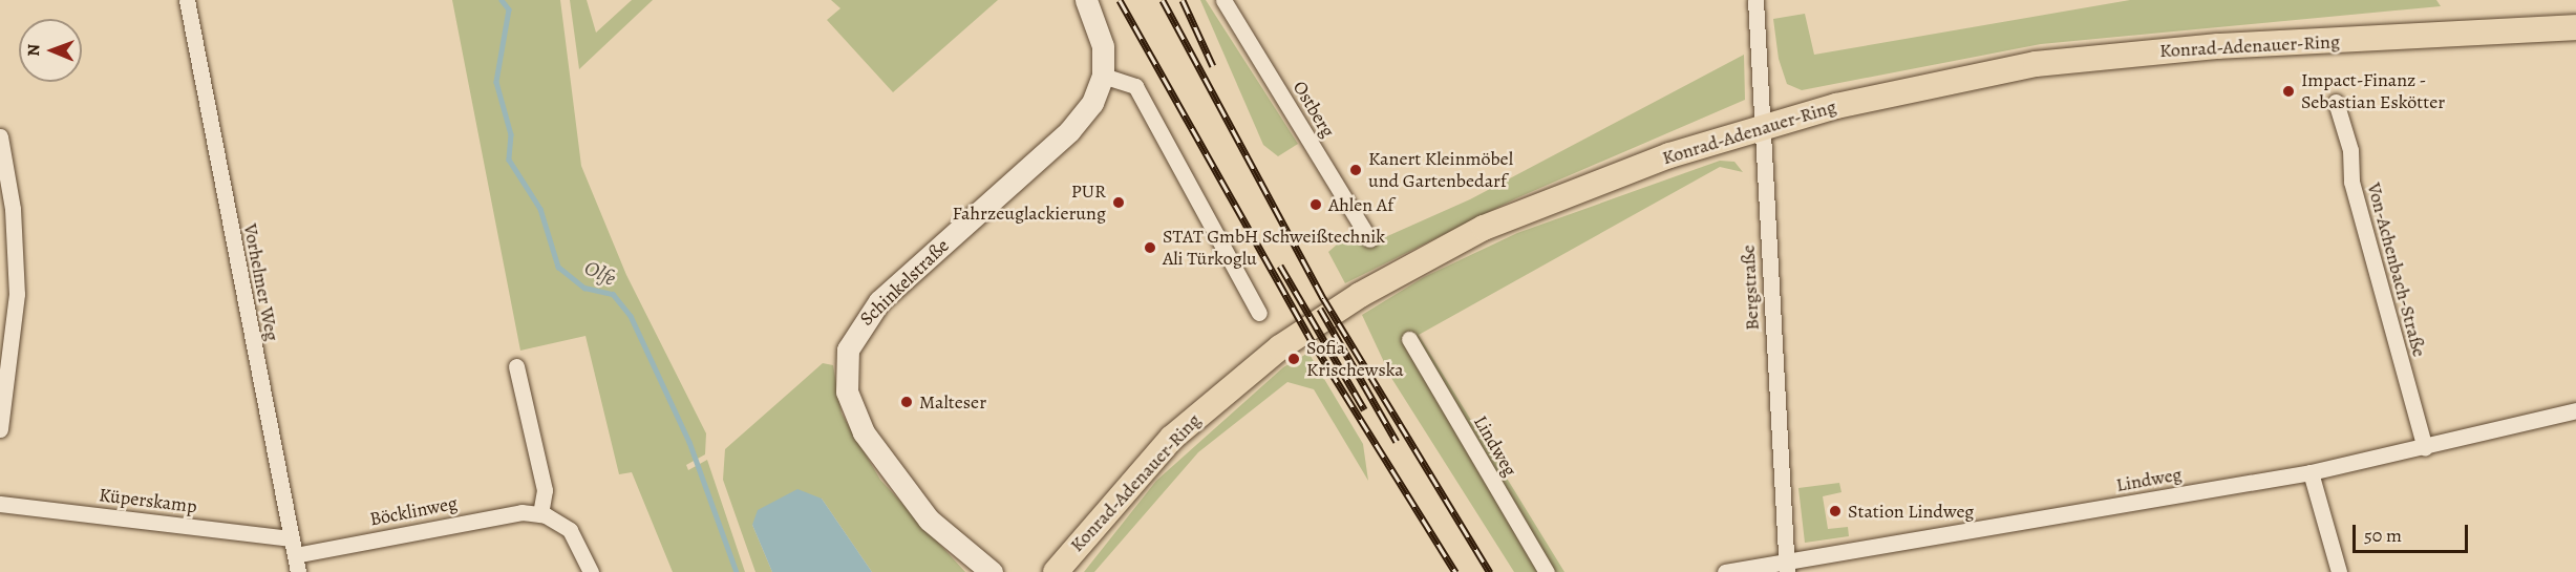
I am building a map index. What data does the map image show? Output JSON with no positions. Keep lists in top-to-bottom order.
{
  "streets": {
    "main road": ["Konrad-Adenauer-Ring"],
    "street": [
      "Ostberg",
      "Von-Achenbach-Straße",
      "Vorhelmer Weg",
      "Schinkelstraße",
      "Bergstraße",
      "Lindweg",
      "Küperskamp",
      "Böcklinweg"
    ]
  },
  "crossings": [
    ["Konrad-Adenauer-Ring", "Bergstraße"],
    ["Von-Achenbach-Straße", "Lindweg"],
    ["Vorhelmer Weg", "Küperskamp"],
    ["Vorhelmer Weg", "Böcklinweg"],
    ["Bergstraße", "Lindweg"]
  ],
  "water": ["Olfe"],
  "places": [
    "Impact-Finanz - Sebastian Eskötter",
    "Kanert Kleinmöbel und Gartenbedarf",
    "PUR Fahrzeuglackierung",
    "Ahlen Af",
    "STAT GmbH Schweißtechnik Ali Türkoglu",
    "Sofia Krischewska",
    "Malteser",
    "Station Lindweg"
  ],
  "scale_bar": "50 m",
  "north": "left"
}
